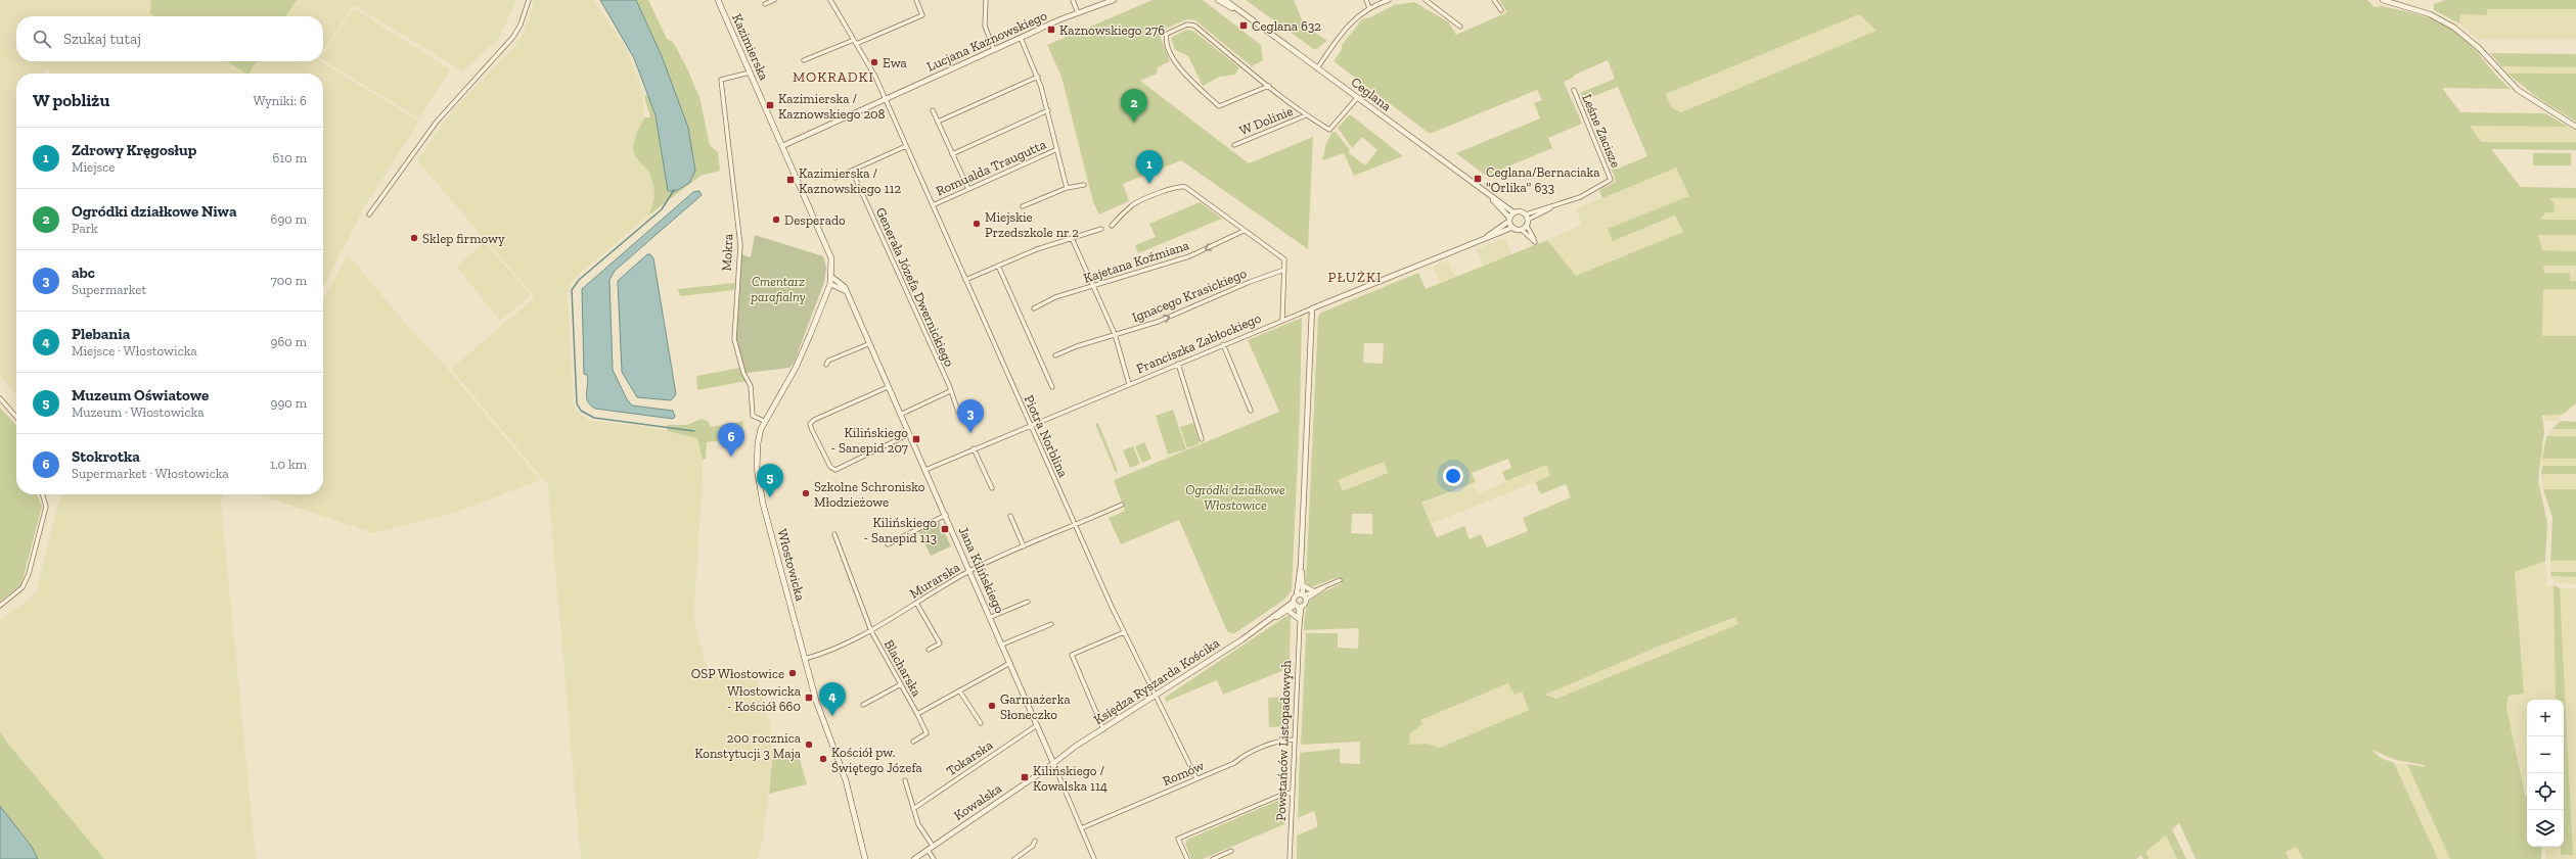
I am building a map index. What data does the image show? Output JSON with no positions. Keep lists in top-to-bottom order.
{
  "streets": {
    "main road": ["Kazimierska", "Włostowicka"],
    "street": [
      "Lucjana Kaznowskiego",
      "Ceglana",
      "W Dolinie",
      "Leśne Zacisze",
      "Romualda Traugutta",
      "Mokra",
      "Kajetana Koźmiana",
      "Generała Józefa Dwernickiego",
      "Ignacego Krasickiego",
      "Franciszka Zabłockiego",
      "Piotra Norblina",
      "Jana Kilińskiego",
      "Murarska",
      "Blacharska",
      "Księdza Ryszarda Kościka",
      "Powstańców Listopadowych",
      "Tokarska",
      "Romów",
      "Kowalska"
    ]
  },
  "crossings": [
    ["Lucjana Kaznowskiego", "Kazimierska"],
    ["Lucjana Kaznowskiego", "Piotra Norblina"],
    ["Kazimierska", "Mokra"],
    ["Kazimierska", "Włostowicka"],
    ["Kazimierska", "Jana Kilińskiego"],
    ["Ceglana", "Franciszka Zabłockiego"],
    ["Romualda Traugutta", "Piotra Norblina"],
    ["Mokra", "Włostowicka"],
    ["Franciszka Zabłockiego", "Piotra Norblina"],
    ["Franciszka Zabłockiego", "Jana Kilińskiego"],
    ["Piotra Norblina", "Murarska"],
    ["Piotra Norblina", "Księdza Ryszarda Kościka"],
    ["Piotra Norblina", "Romów"],
    ["Włostowicka", "Murarska"],
    ["Jana Kilińskiego", "Murarska"],
    ["Jana Kilińskiego", "Księdza Ryszarda Kościka"],
    ["Jana Kilińskiego", "Tokarska"],
    ["Jana Kilińskiego", "Romów"],
    ["Jana Kilińskiego", "Kowalska"],
    ["Murarska", "Blacharska"],
    ["Księdza Ryszarda Kościka", "Powstańców Listopadowych"],
    ["Księdza Ryszarda Kościka", "Kowalska"],
    ["Powstańców Listopadowych", "Romów"]
  ],
  "one_way": ["Kajetana Koźmiana", "Ignacego Krasickiego"],
  "districts": ["MOKRADKI", "PŁUŻKI"],
  "parks": ["Cmentarz parafialny", "Ogródki działkowe Włostowice"],
  "places": {
    "transit": [
      "Ceglana 632",
      "Kaznowskiego 276",
      "Kazimierska / Kaznowskiego 208",
      "Ceglana/Bernaciaka \"Orlika\" 633",
      "Kazimierska / Kaznowskiego 112",
      "Kilińskiego - Sanepid 207",
      "Kilińskiego - Sanepid 113",
      "Włostowicka - Kościół 660",
      "Kilińskiego / Kowalska 114"
    ],
    "other": [
      "Ewa",
      "Desperado",
      "Miejskie Przedszkole nr 2",
      "Sklep firmowy",
      "Szkolne Schronisko Młodzieżowe",
      "OSP Włostowice",
      "Garmażerka Słoneczko",
      "200 rocznica Konstytucji 3 Maja",
      "Kościół pw. Świętego Józefa"
    ]
  },
  "page": {
    "search": "Szukaj tutaj",
    "heading": ["W pobliżu", "Wyniki: 6"],
    "pins": [
      "2",
      "1",
      "3",
      "6",
      "5",
      "4"
    ],
    "list": [
      {
        "mark": "1",
        "name": "Zdrowy Kręgosłup",
        "note": "Miejsce",
        "value": "610 m"
      },
      {
        "mark": "2",
        "name": "Ogródki działkowe Niwa",
        "note": "Park",
        "value": "690 m"
      },
      {
        "mark": "3",
        "name": "abc",
        "note": "Supermarket",
        "value": "700 m"
      },
      {
        "mark": "4",
        "name": "Plebania",
        "note": "Miejsce · Włostowicka",
        "value": "960 m"
      },
      {
        "mark": "5",
        "name": "Muzeum Oświatowe",
        "note": "Muzeum · Włostowicka",
        "value": "990 m"
      },
      {
        "mark": "6",
        "name": "Stokrotka",
        "note": "Supermarket · Włostowicka",
        "value": "1.0 km"
      }
    ],
    "map_buttons": ["+", "−"]
  }
}
